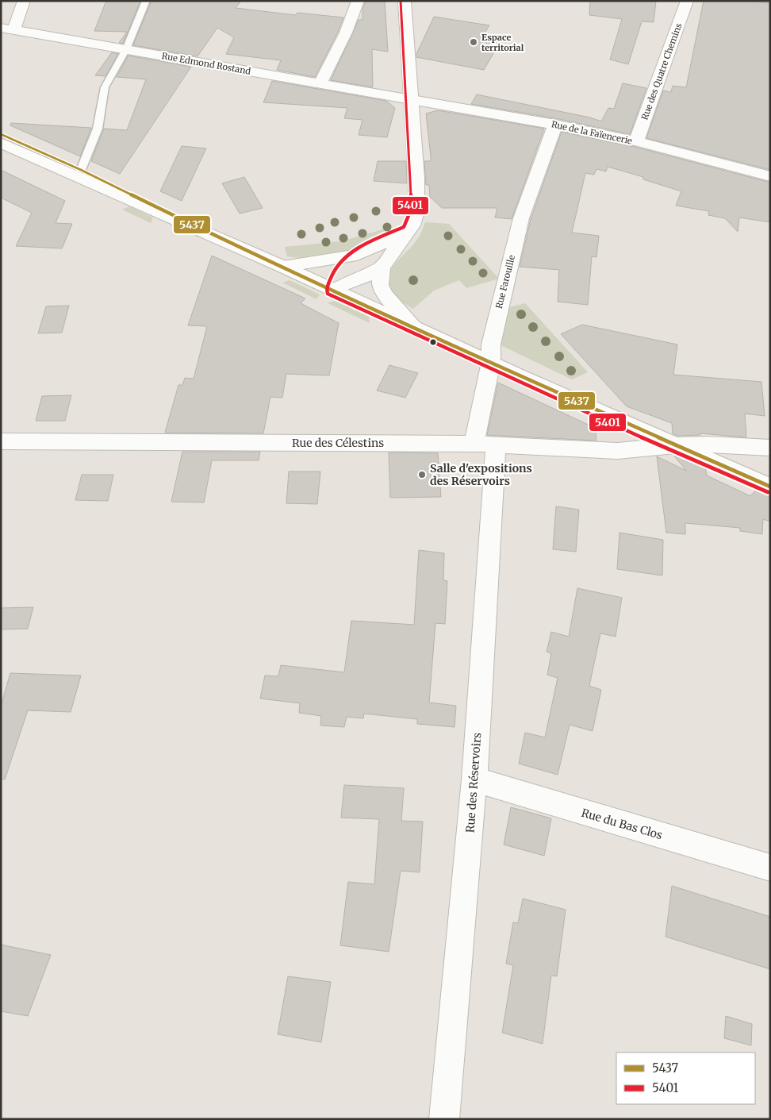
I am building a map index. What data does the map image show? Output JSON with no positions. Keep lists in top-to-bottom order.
{
  "streets": {
    "street": [
      "Rue Edmond Rostand",
      "Rue des Quatre Chemins",
      "Rue de la Faïencerie",
      "Rue Farouille",
      "Rue des Célestins",
      "Rue des Réservoirs",
      "Rue du Bas Clos"
    ]
  },
  "crossings": [
    ["Rue Edmond Rostand", "Rue de la Faïencerie"],
    ["Rue des Quatre Chemins", "Rue de la Faïencerie"],
    ["Rue de la Faïencerie", "Rue Farouille"],
    ["Rue Farouille", "Rue des Célestins"],
    ["Rue Farouille", "Rue des Réservoirs"],
    ["Rue des Célestins", "Rue des Réservoirs"],
    ["Rue des Réservoirs", "Rue du Bas Clos"]
  ],
  "places": ["Espace territorial", "Salle d'expositions des Réservoirs"],
  "lines": ["transit line 5401", "transit line 5437"],
  "legend": ["5437", "5401"]
}
